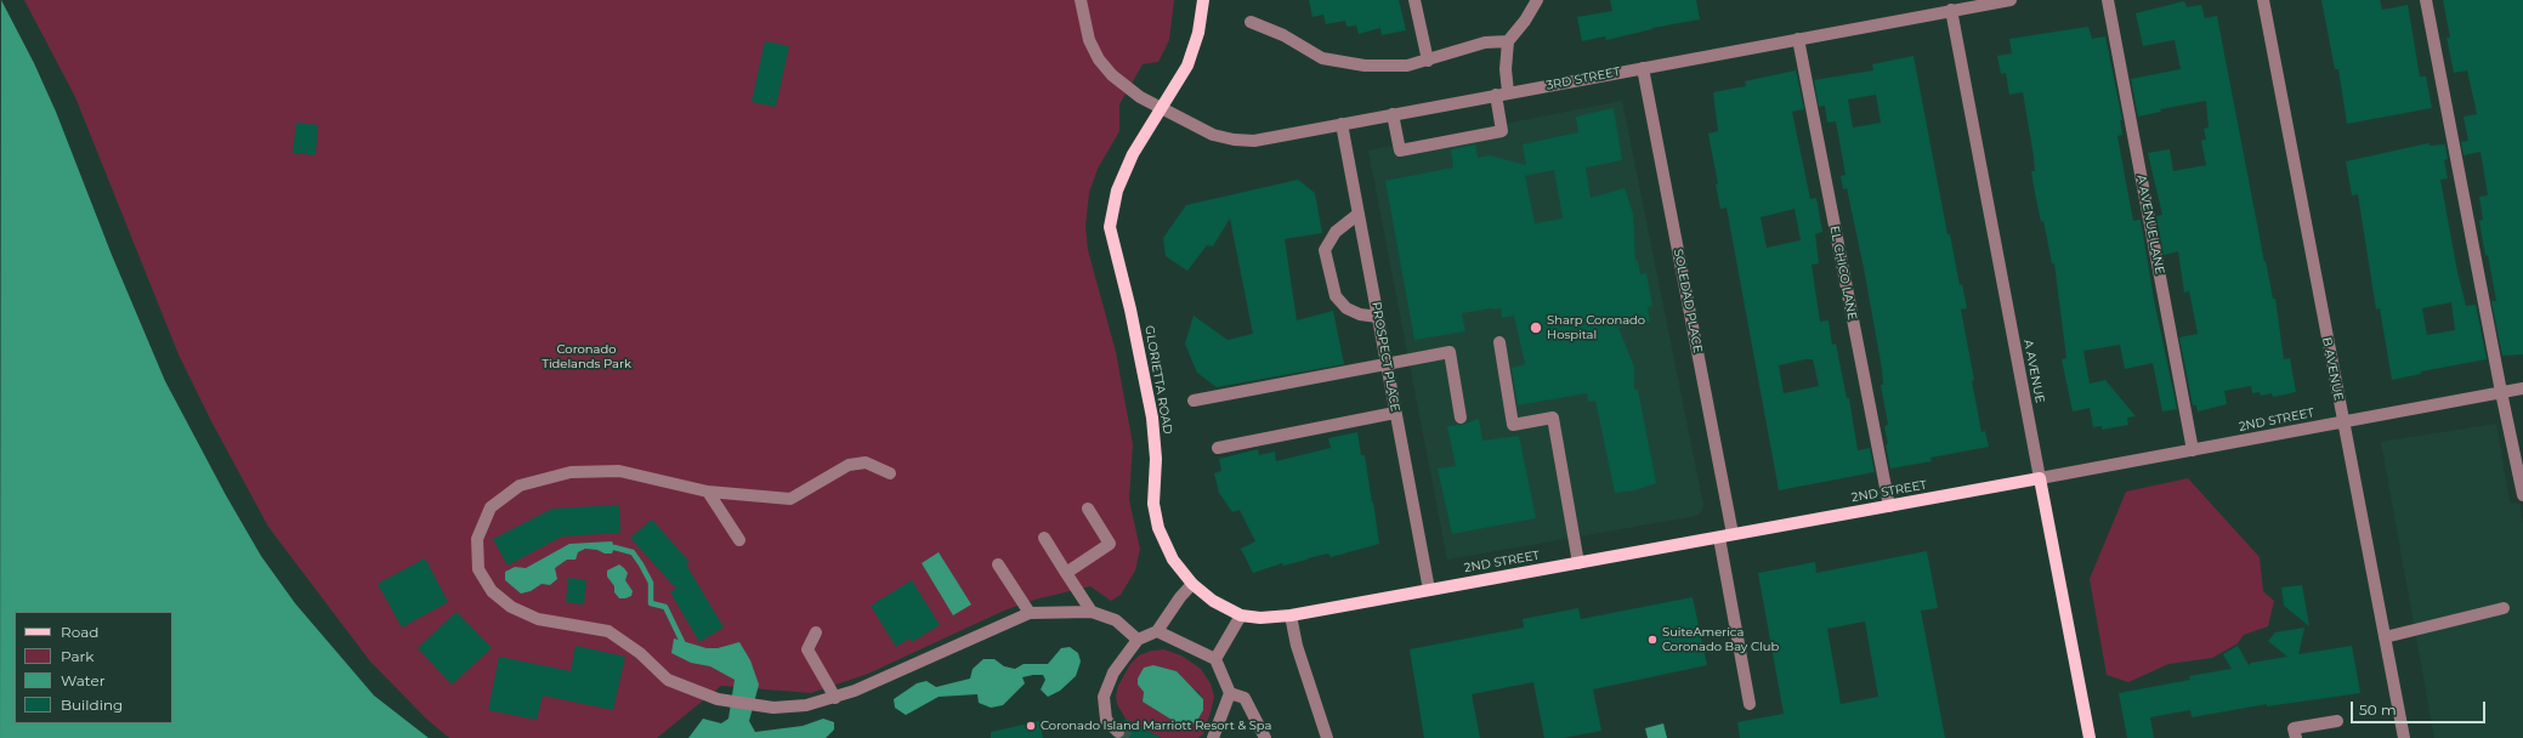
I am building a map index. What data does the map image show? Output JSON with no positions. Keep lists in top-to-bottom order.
{
  "streets": {
    "main road": ["A AVENUE", "GLORIETTA ROAD", "2ND STREET"],
    "street": [
      "3RD STREET",
      "A AVENUE LANE",
      "EL CHICO LANE",
      "SOLEDAD PLACE",
      "PROSPECT PLACE",
      "B AVENUE"
    ]
  },
  "crossings": [
    ["3RD STREET", "EL CHICO LANE"],
    ["3RD STREET", "SOLEDAD PLACE"],
    ["3RD STREET", "PROSPECT PLACE"],
    ["3RD STREET", "A AVENUE"],
    ["3RD STREET", "GLORIETTA ROAD"],
    ["A AVENUE LANE", "2ND STREET"],
    ["EL CHICO LANE", "2ND STREET"],
    ["SOLEDAD PLACE", "2ND STREET"],
    ["PROSPECT PLACE", "2ND STREET"],
    ["B AVENUE", "2ND STREET"],
    ["A AVENUE", "2ND STREET"],
    ["GLORIETTA ROAD", "2ND STREET"]
  ],
  "parks": ["Coronado Tidelands Park"],
  "places": ["Sharp Coronado Hospital", "SuiteAmerica Coronado Bay Club", "Coronado Island Marriott Resort & Spa"],
  "legend": [
    "Road",
    "Park",
    "Water",
    "Building"
  ],
  "scale_bar": "50 m"
}
